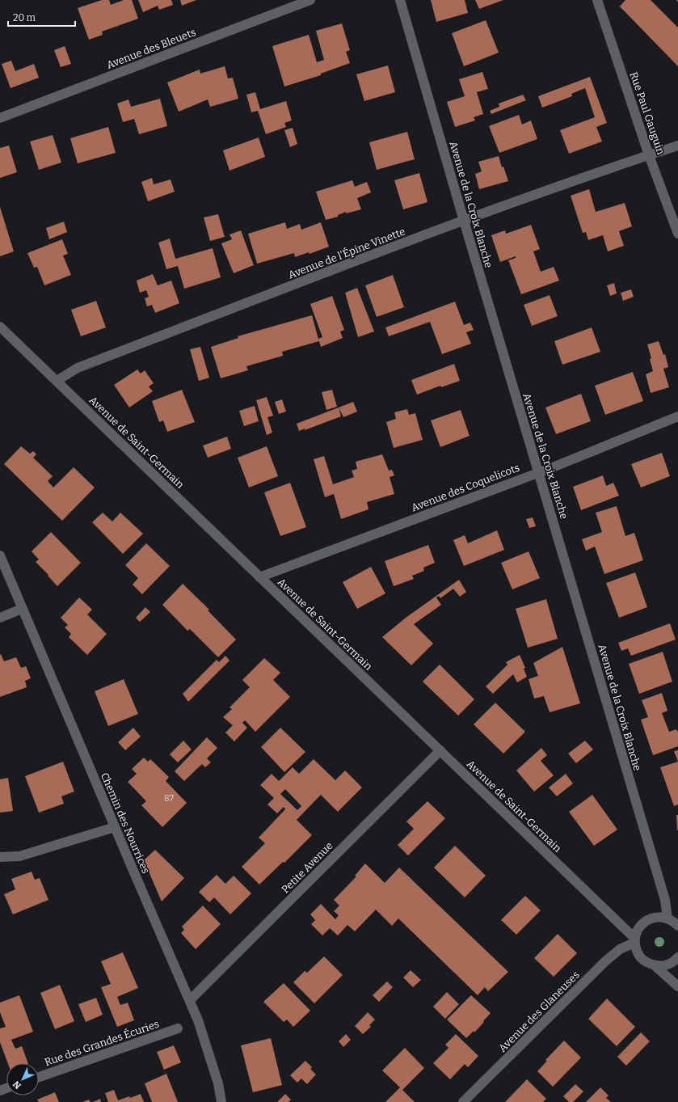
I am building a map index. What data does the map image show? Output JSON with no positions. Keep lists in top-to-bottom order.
{
  "streets": {
    "street": [
      "Avenue des Bleuets",
      "Rue Paul Gauguin",
      "Avenue de la Croix Blanche",
      "Avenue de l'Épine Vinette",
      "Avenue de Saint-Germain",
      "Avenue des Coquelicots",
      "Chemin des Nourrices",
      "Petite Avenue",
      "Avenue des Glaneuses",
      "Rue des Grandes Écuries"
    ]
  },
  "crossings": [
    ["Rue Paul Gauguin", "Avenue de l'Épine Vinette"],
    ["Avenue de la Croix Blanche", "Avenue de l'Épine Vinette"],
    ["Avenue de la Croix Blanche", "Avenue des Coquelicots"],
    ["Avenue de l'Épine Vinette", "Avenue de Saint-Germain"],
    ["Avenue de Saint-Germain", "Avenue des Coquelicots"],
    ["Avenue de Saint-Germain", "Petite Avenue"],
    ["Avenue de Saint-Germain", "Avenue des Glaneuses"],
    ["Chemin des Nourrices", "Petite Avenue"]
  ],
  "house_numbers": ["87"],
  "scale_bar": "20 m",
  "north": "bottom left"
}
